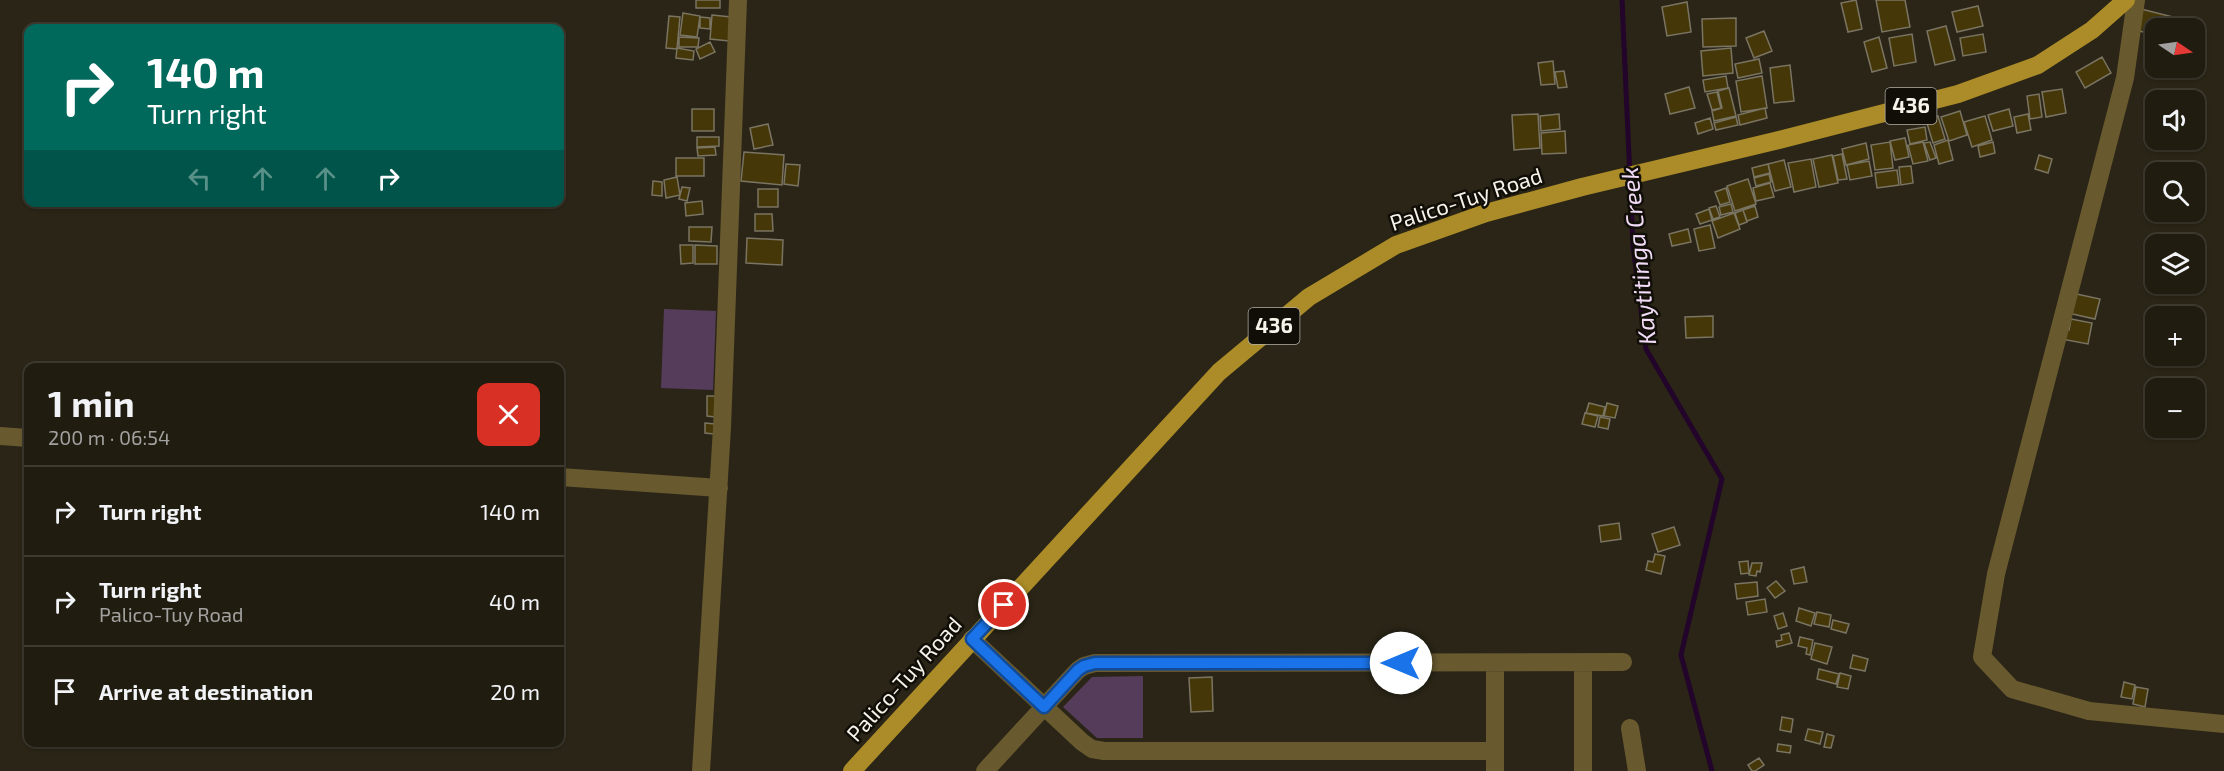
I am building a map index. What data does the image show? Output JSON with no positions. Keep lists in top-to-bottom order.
{
  "streets": {
    "main road": ["436", "Palico-Tuy Road"]
  },
  "water": ["Kaytitinga Creek"],
  "north": "right",
  "page": {
    "map_buttons": ["+", "−"],
    "turn": ["140 m", "Turn right"],
    "heading": ["1 min", "200 m · 06:54"],
    "list": [
      {
        "name": "Turn right",
        "value": "140 m"
      },
      {
        "name": "Turn right",
        "note": "Palico-Tuy Road",
        "value": "40 m"
      },
      {
        "name": "Arrive at destination",
        "value": "20 m"
      }
    ]
  }
}
